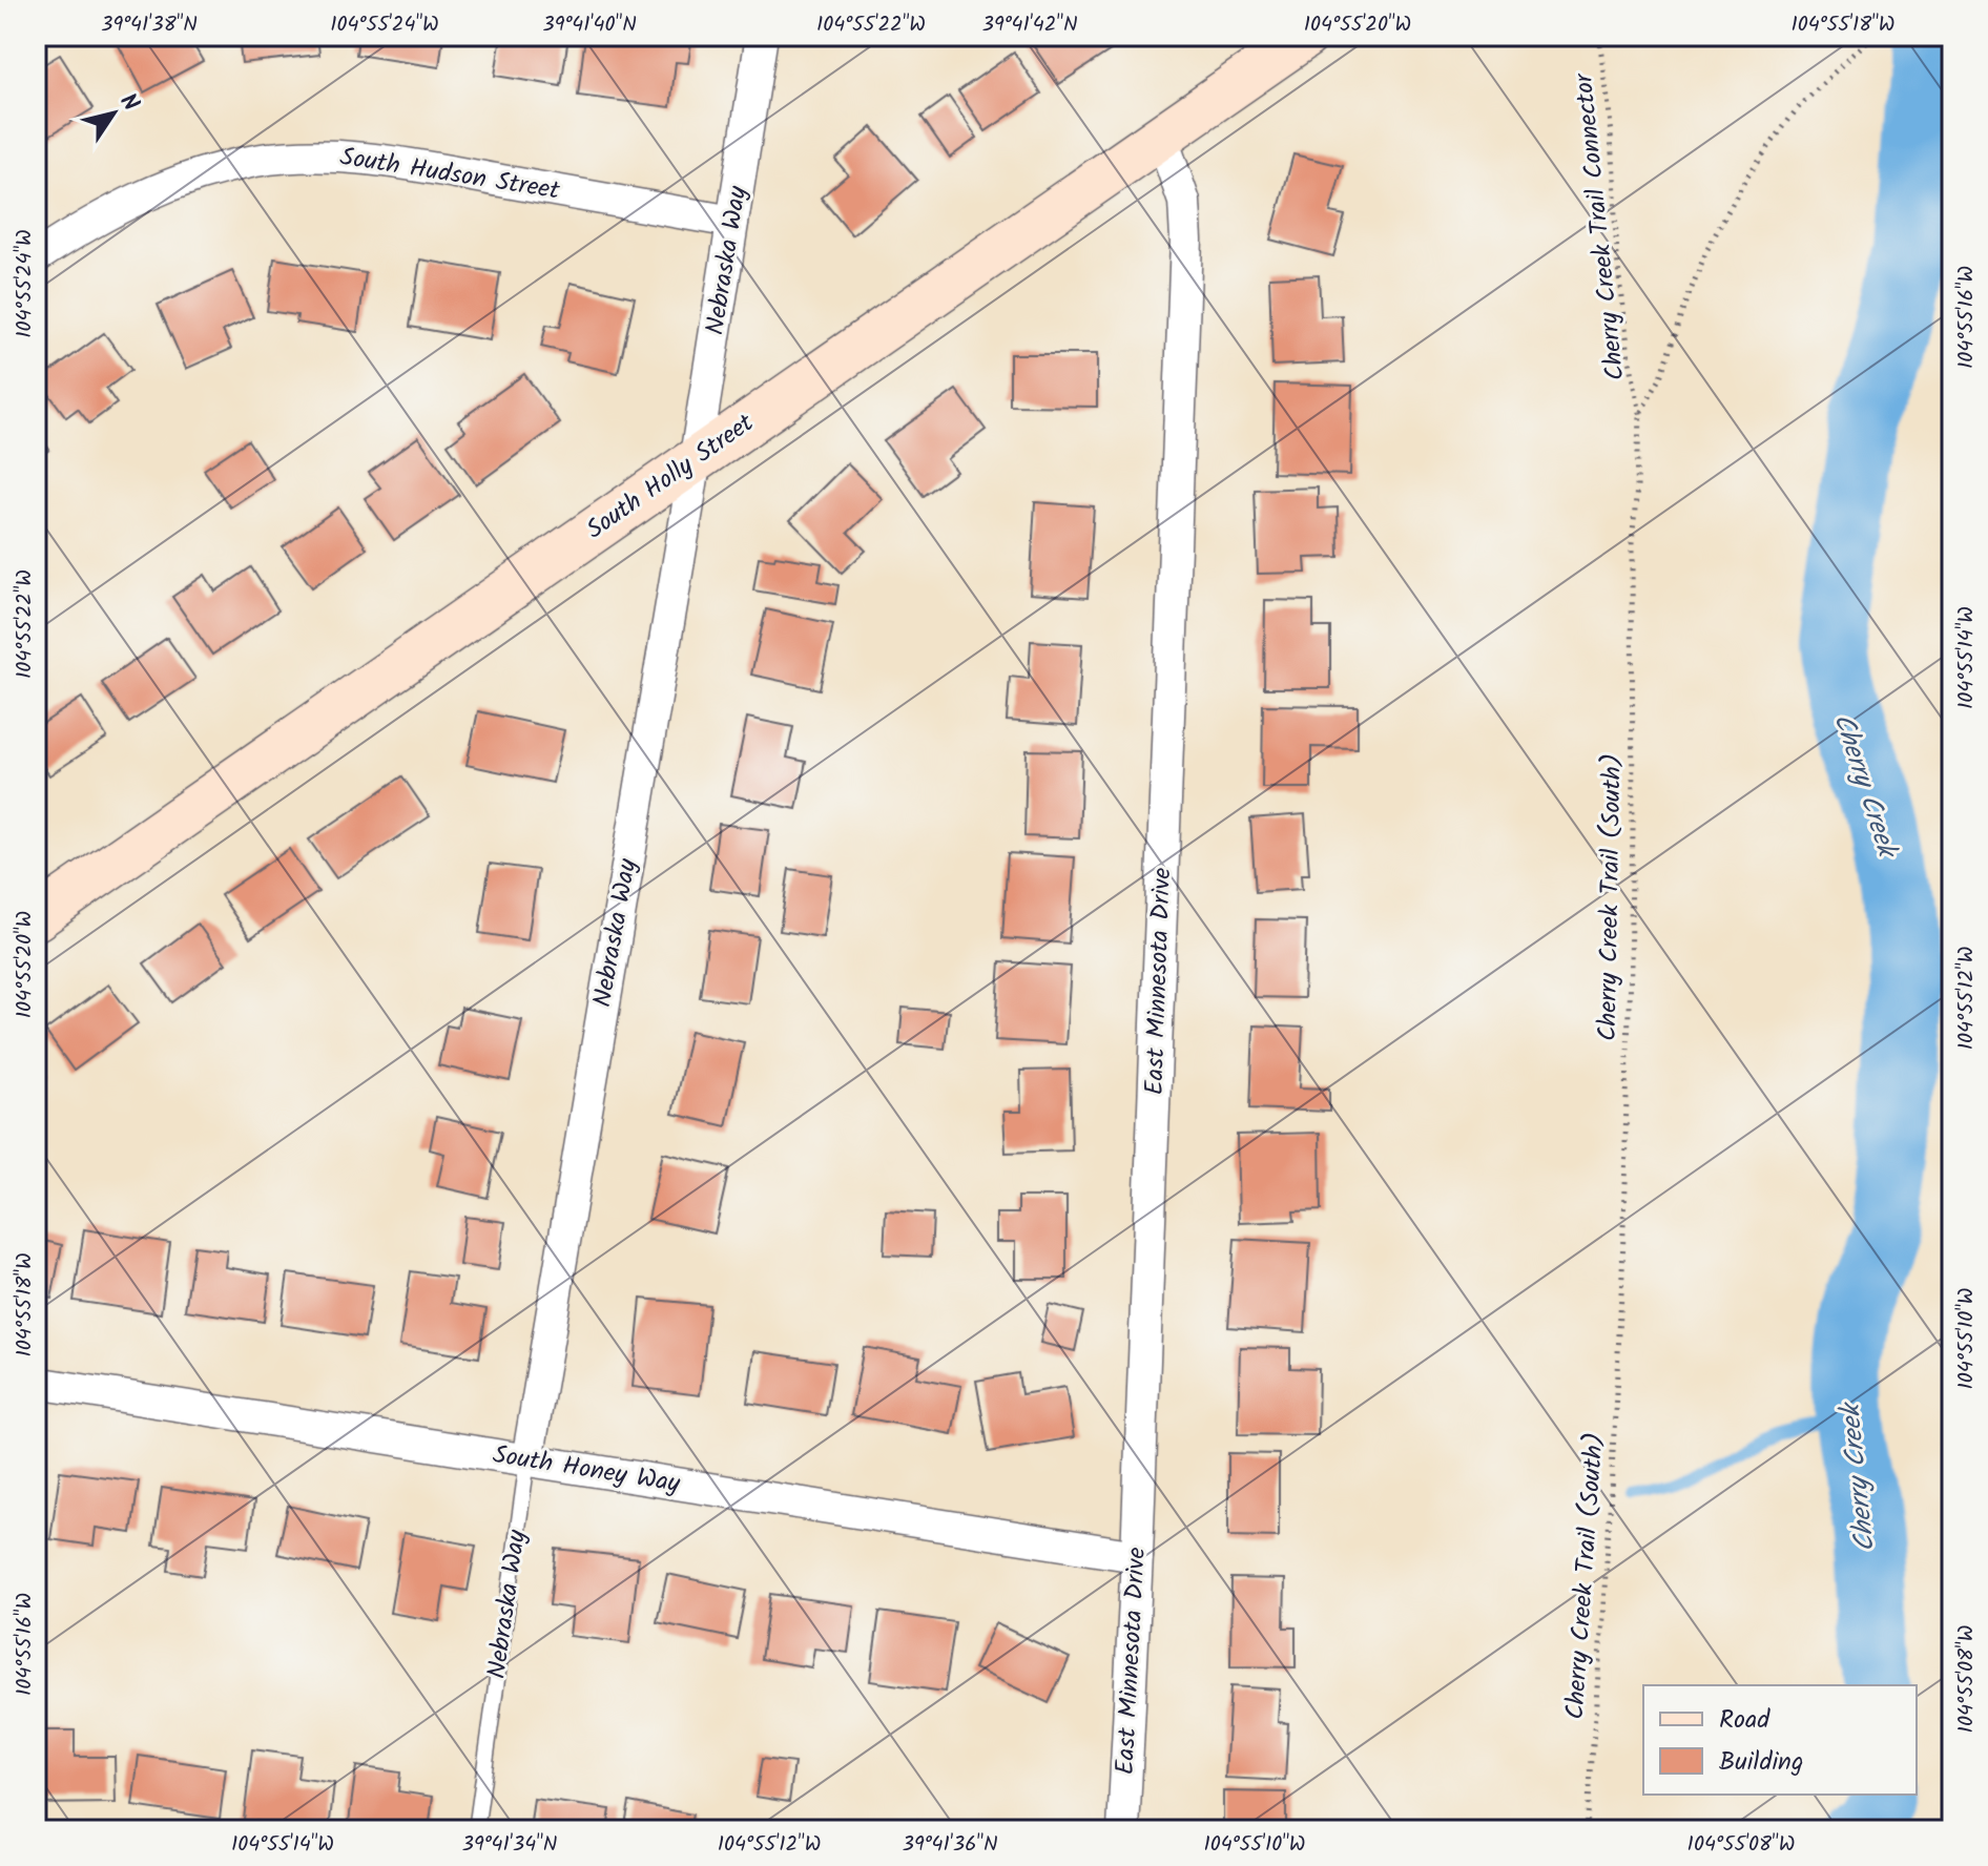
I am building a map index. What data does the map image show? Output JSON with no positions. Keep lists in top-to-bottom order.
{
  "streets": {
    "main road": ["South Holly Street"],
    "street": [
      "South Hudson Street",
      "Nebraska Way",
      "East Minnesota Drive",
      "South Honey Way"
    ],
    "path": ["Cherry Creek Trail Connector", "Cherry Creek Trail (South)"]
  },
  "crossings": [
    ["South Hudson Street", "Nebraska Way"],
    ["Cherry Creek Trail Connector", "Cherry Creek Trail (South)"],
    ["Nebraska Way", "South Holly Street"],
    ["Nebraska Way", "South Honey Way"],
    ["South Holly Street", "East Minnesota Drive"],
    ["East Minnesota Drive", "South Honey Way"]
  ],
  "water": ["Cherry Creek"],
  "legend": ["Road", "Building"],
  "north": "top right",
  "coordinates": [
    "39°41'38\"N",
    "104°55'24\"W",
    "39°41'40\"N",
    "104°55'22\"W",
    "39°41'42\"N",
    "104°55'20\"W",
    "104°55'18\"W",
    "104°55'16\"W",
    "104°55'14\"W",
    "104°55'12\"W",
    "104°55'10\"W",
    "104°55'08\"W",
    "39°41'34\"N",
    "39°41'36\"N"
  ]
}
